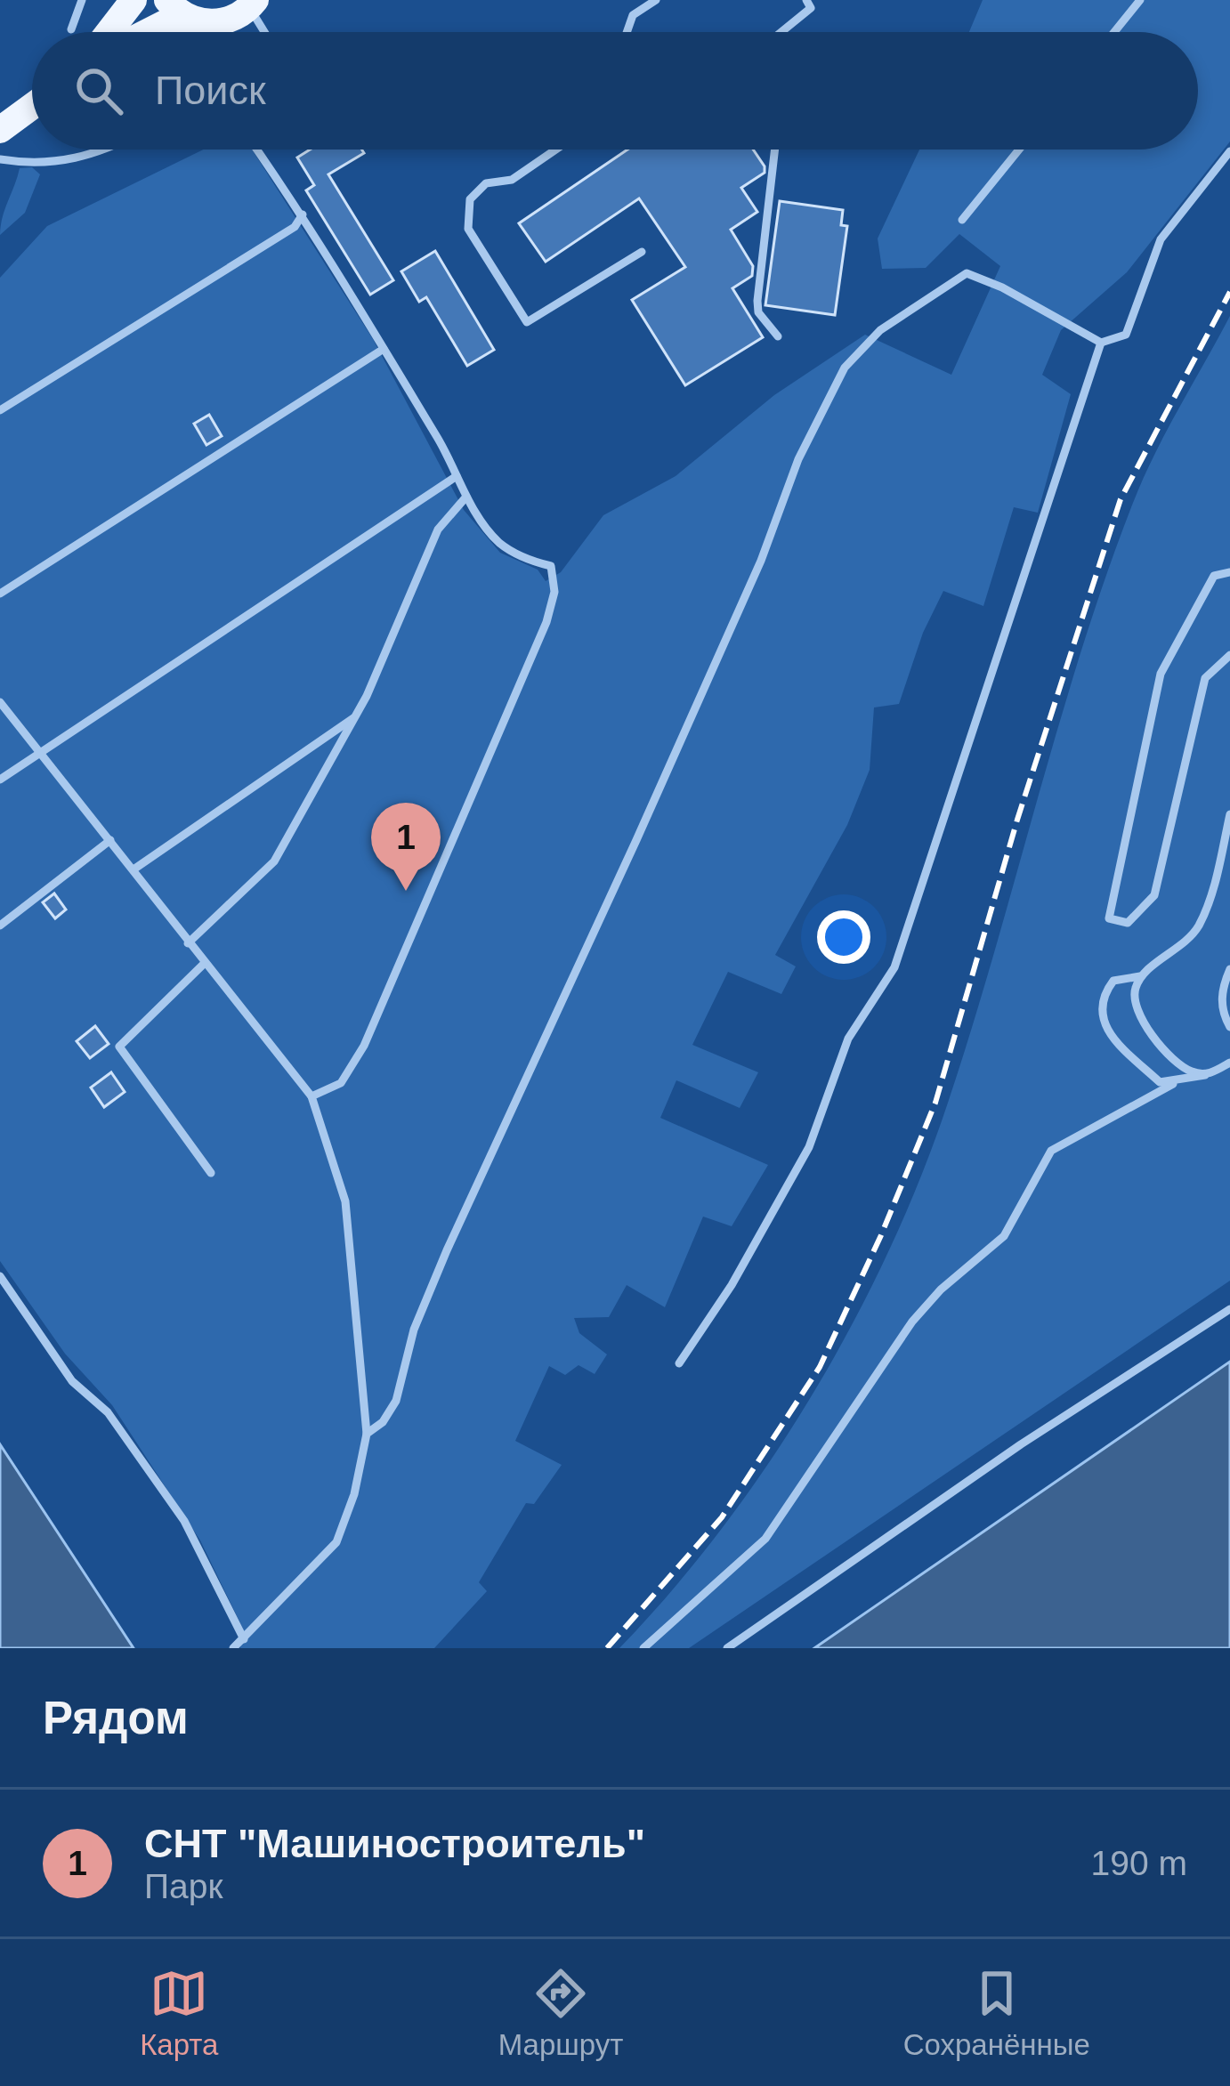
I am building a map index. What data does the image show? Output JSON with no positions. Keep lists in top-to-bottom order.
{
  "page": {
    "search": "Поиск",
    "pins": "1",
    "heading": "Рядом",
    "list": [
      {
        "mark": "1",
        "name": "СНТ \"Машиностроитель\"",
        "note": "Парк",
        "value": "190 m"
      }
    ],
    "nav": ["Карта", "Маршрут", "Сохранённые"]
  }
}
